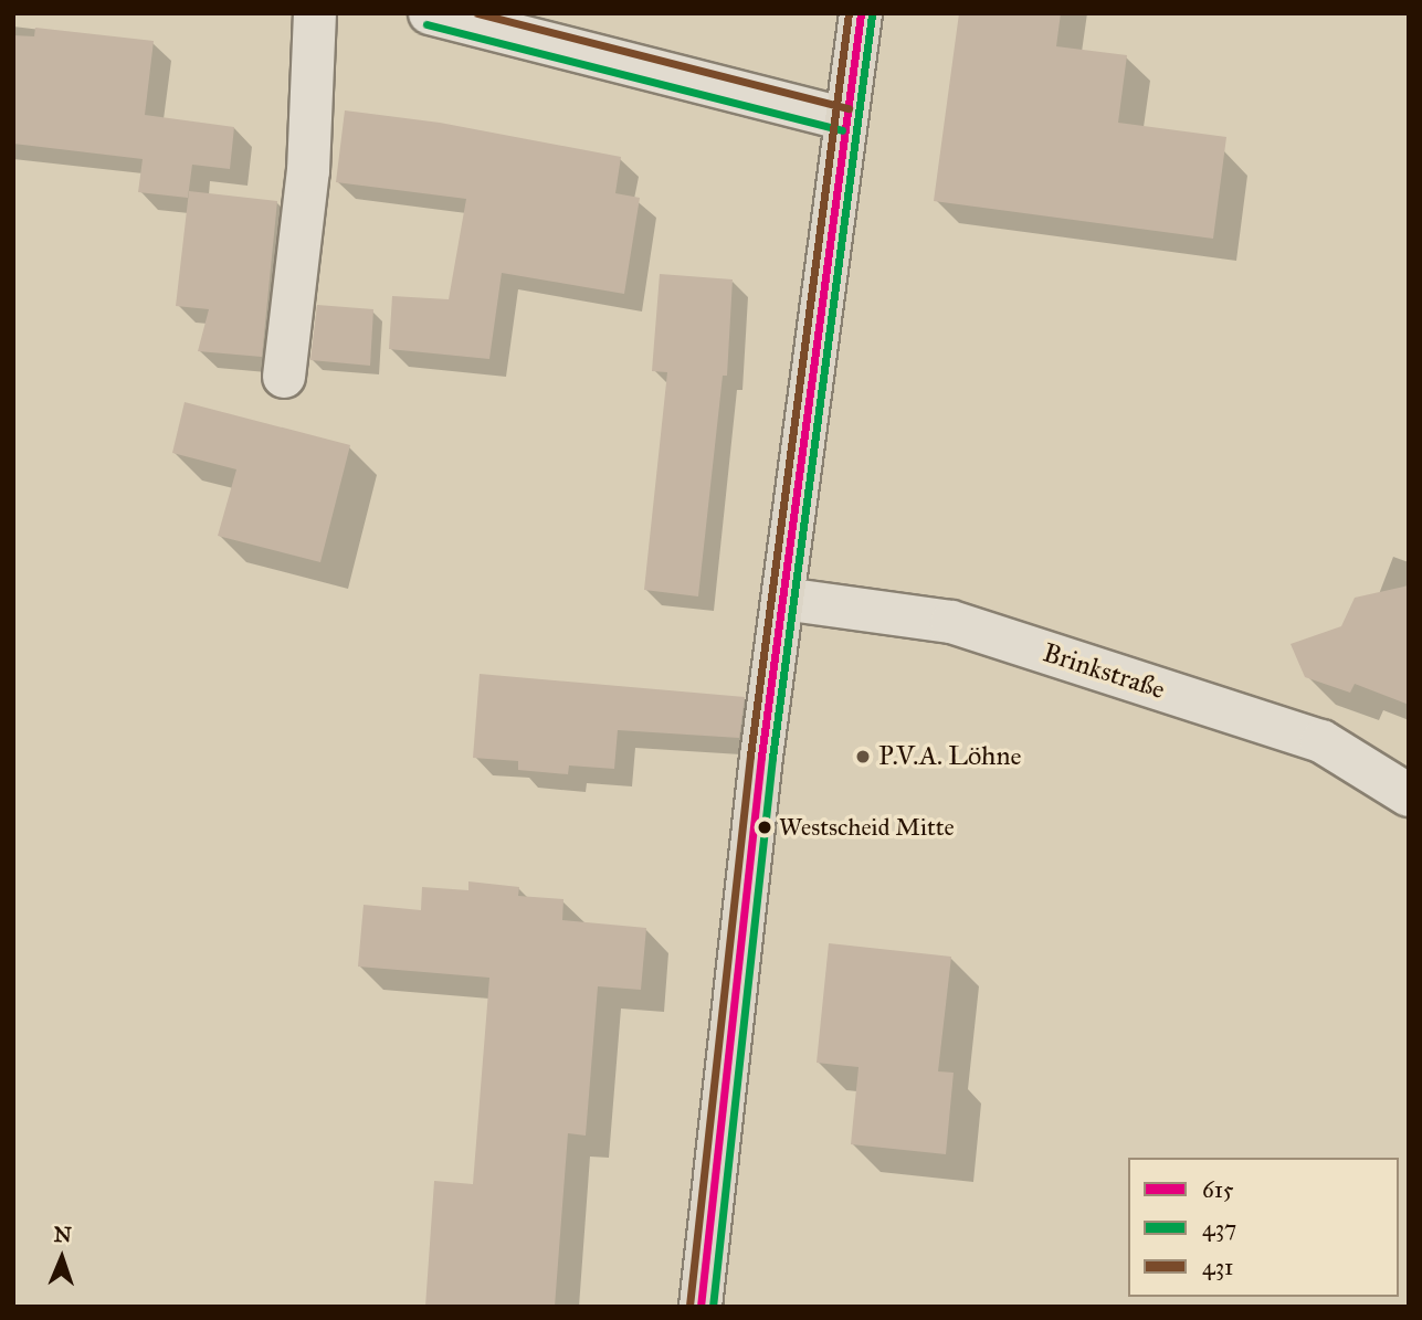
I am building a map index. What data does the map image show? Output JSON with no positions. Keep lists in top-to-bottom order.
{
  "streets": {
    "street": ["Brinkstraße"]
  },
  "places": ["P.V.A. Löhne", "Westscheid Mitte"],
  "lines": ["transit line 615", "transit line 431", "transit line 437"],
  "legend": ["615", "437", "431"],
  "north": "top"
}
